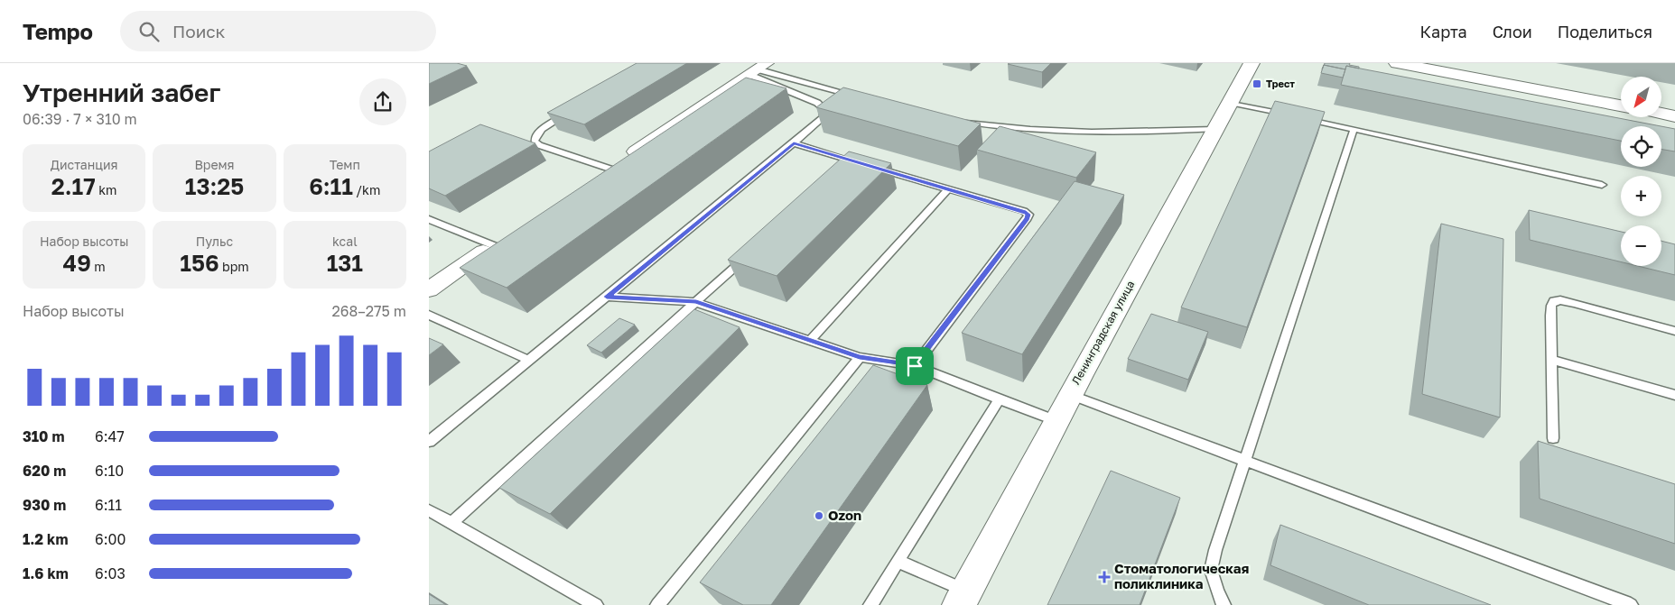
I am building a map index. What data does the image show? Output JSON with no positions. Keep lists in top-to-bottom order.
{
  "streets": {
    "street": ["Ленинградская улица"]
  },
  "places": {
    "transit": ["Трест"],
    "other": ["Ozon"],
    "health": ["Стоматологическая поликлиника"]
  },
  "north": "bottom left",
  "page": {
    "header": "Tempo",
    "search": "Поиск",
    "nav": ["Карта", "Слои", "Поделиться"],
    "heading": ["Утренний забег", "06:39 · 7 × 310 m"],
    "map_buttons": ["+", "−"],
    "stats": [
      ["Дистанция", "2.17 km"],
      ["Время", "13:25"],
      ["Темп", "6:11 /km"],
      ["Набор высоты", "49 m"],
      ["Пульс", "156 bpm"],
      ["kcal", "131"]
    ],
    "chart": ["Набор высоты", "268–275 m"],
    "list": [
      {
        "name": "310 m",
        "note": "6:47"
      },
      {
        "name": "620 m",
        "note": "6:10"
      },
      {
        "name": "930 m",
        "note": "6:11"
      },
      {
        "name": "1.2 km",
        "note": "6:00"
      },
      {
        "name": "1.6 km",
        "note": "6:03"
      }
    ]
  }
}
